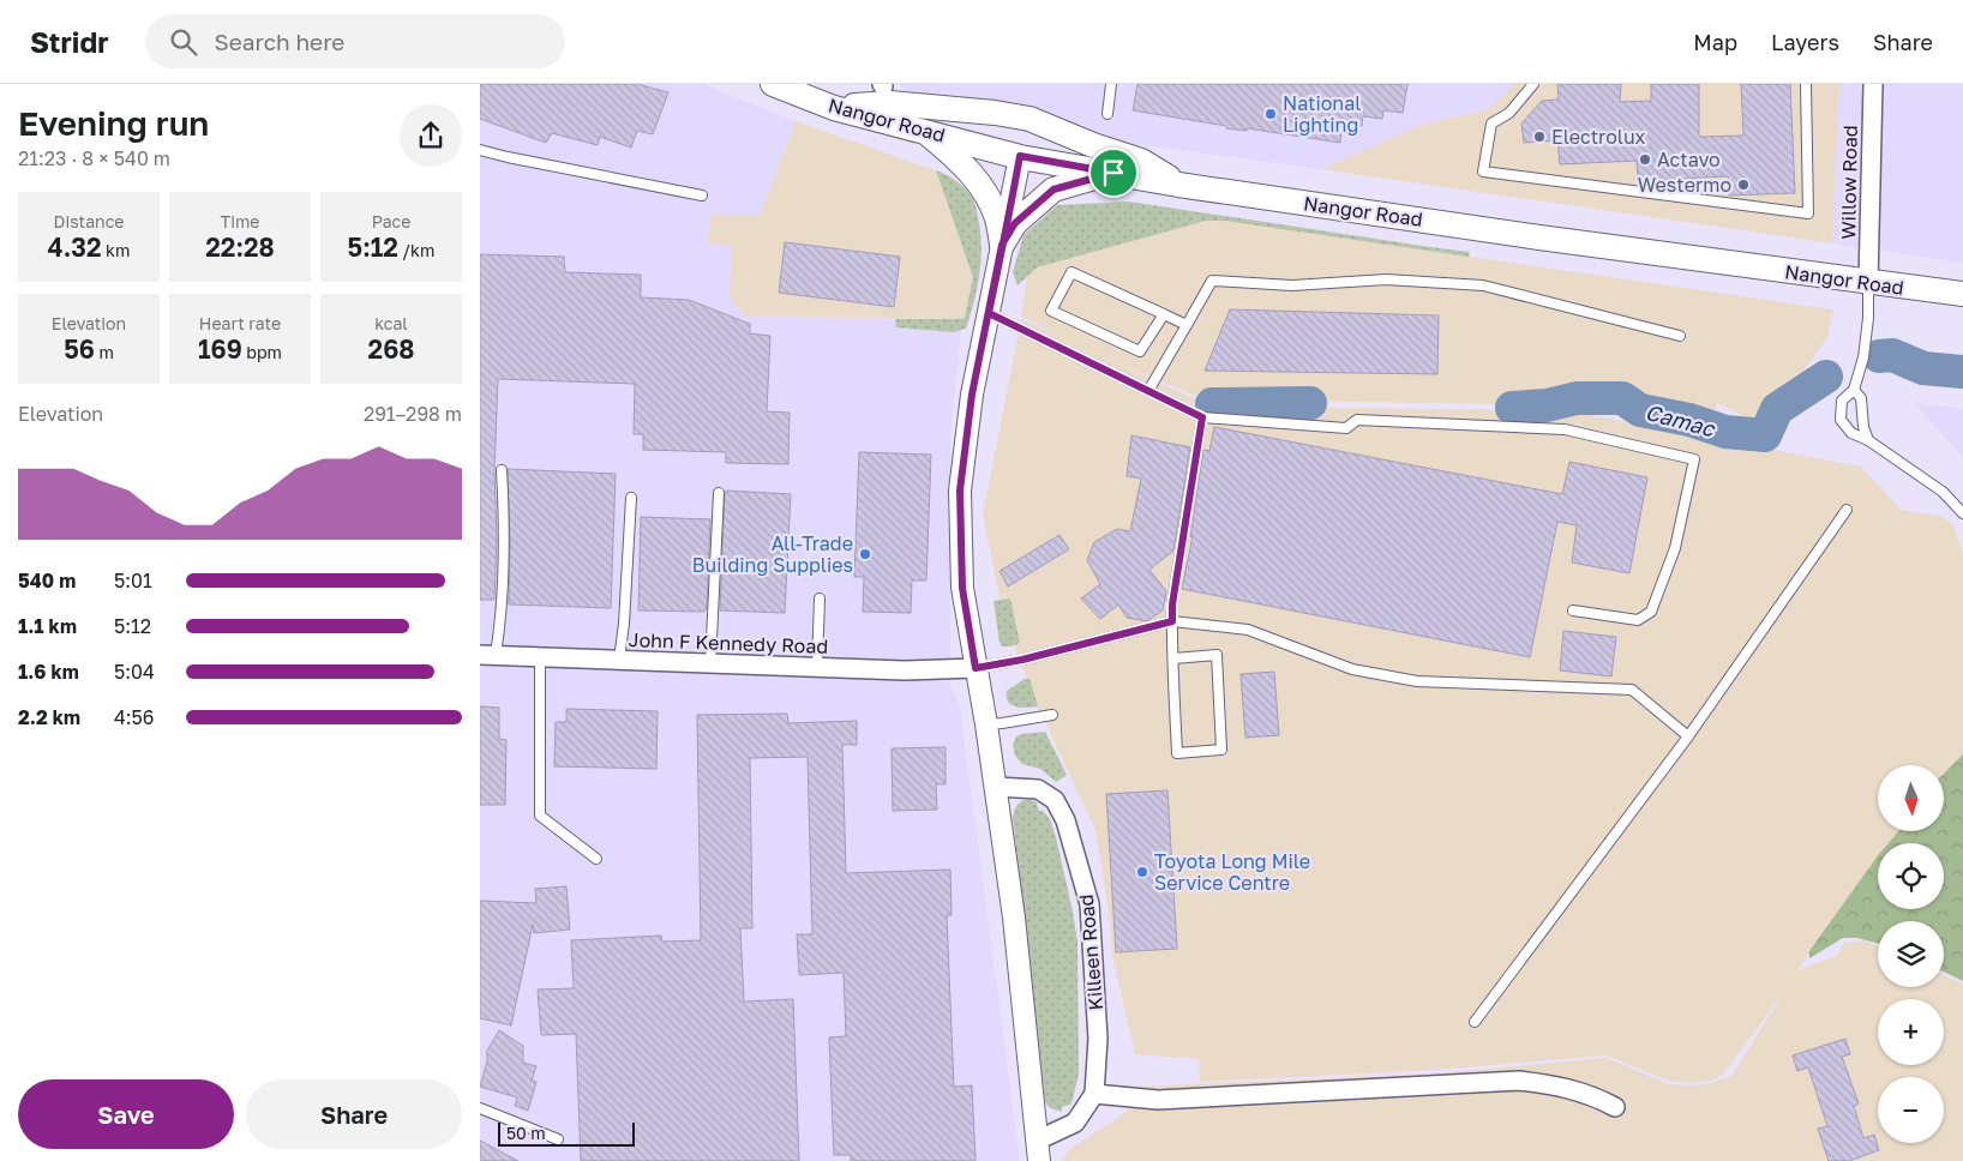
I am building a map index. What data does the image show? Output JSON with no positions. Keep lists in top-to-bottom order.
{
  "streets": {
    "main road": ["Nangor Road"],
    "street": ["Willow Road", "John F Kennedy Road", "Killeen Road"]
  },
  "crossings": [
    ["Nangor Road", "Willow Road"],
    ["Nangor Road", "Killeen Road"],
    ["John F Kennedy Road", "Killeen Road"]
  ],
  "water": ["Camac"],
  "places": [
    "National Lighting",
    "Electrolux",
    "Actavo",
    "Westermo",
    "All-Trade Building Supplies",
    "Toyota Long Mile Service Centre"
  ],
  "scale_bar": "50 m",
  "north": "bottom",
  "page": {
    "header": "Stridr",
    "search": "Search here",
    "nav": ["Map", "Layers", "Share"],
    "heading": ["Evening run", "21:23 · 8 × 540 m"],
    "stats": [
      ["Distance", "4.32 km"],
      ["Time", "22:28"],
      ["Pace", "5:12 /km"],
      ["Elevation", "56 m"],
      ["Heart rate", "169 bpm"],
      ["kcal", "268"]
    ],
    "chart": ["Elevation", "291–298 m"],
    "list": [
      {
        "name": "540 m",
        "note": "5:01"
      },
      {
        "name": "1.1 km",
        "note": "5:12"
      },
      {
        "name": "1.6 km",
        "note": "5:04"
      },
      {
        "name": "2.2 km",
        "note": "4:56"
      }
    ],
    "map_buttons": ["+", "−"],
    "buttons": ["Save", "Share"],
    "scale": "50 m"
  }
}
